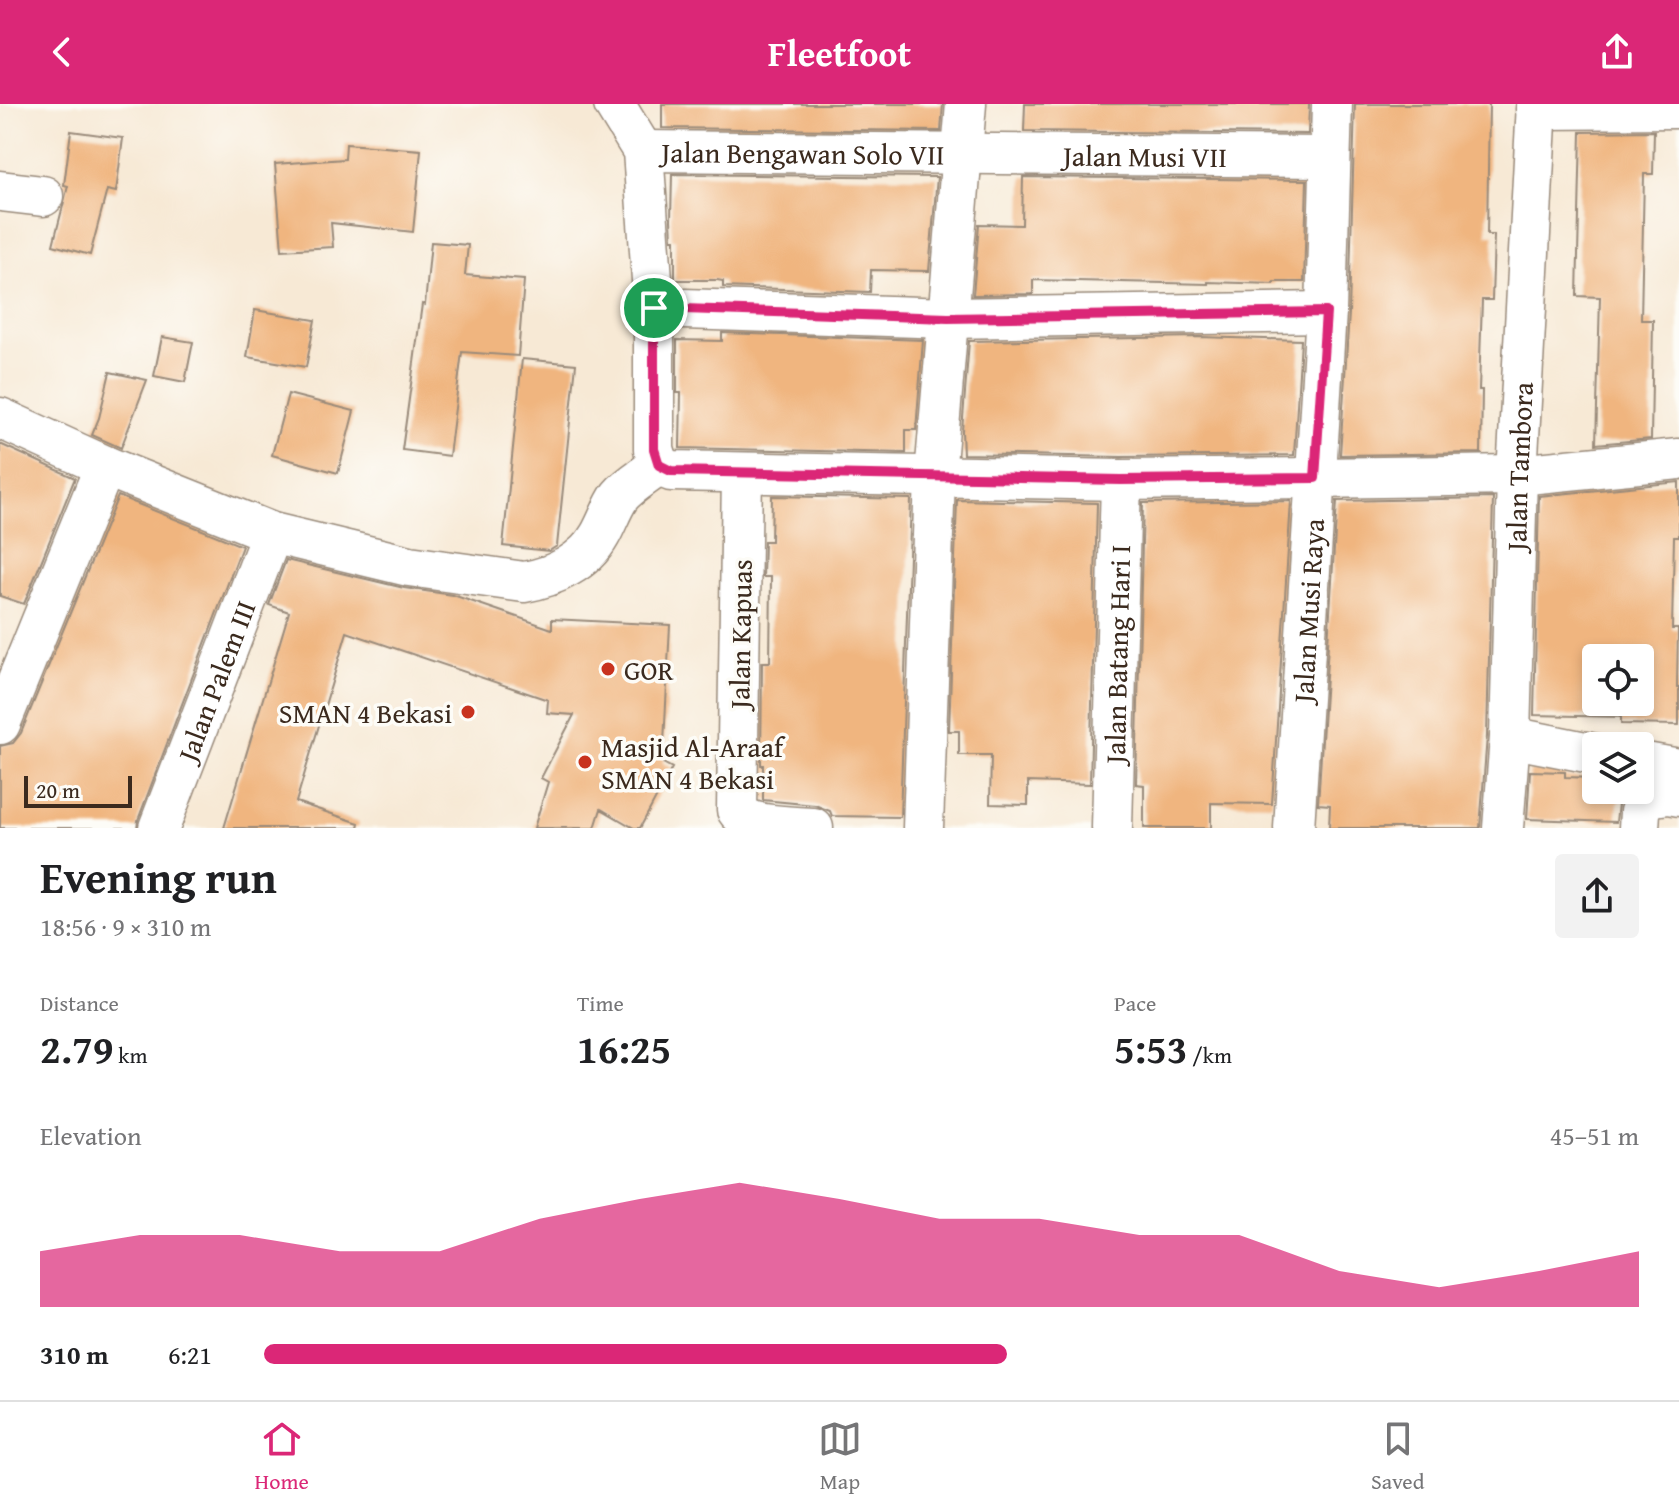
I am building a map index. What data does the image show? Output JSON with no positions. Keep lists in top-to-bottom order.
{
  "streets": {
    "street": [
      "Jalan Bengawan Solo VII",
      "Jalan Musi VII",
      "Jalan Tambora",
      "Jalan Musi Raya",
      "Jalan Kapuas",
      "Jalan Batang Hari I",
      "Jalan Palem III"
    ]
  },
  "crossings": [
    ["Jalan Bengawan Solo VII", "Jalan Musi VII"],
    ["Jalan Musi VII", "Jalan Musi Raya"]
  ],
  "places": ["GOR", "SMAN 4 Bekasi", "Masjid Al-Araaf SMAN 4 Bekasi"],
  "scale_bar": "20 m",
  "page": {
    "header": "Fleetfoot",
    "scale": "20 m",
    "heading": ["Evening run", "18:56 · 9 × 310 m"],
    "stats": [
      ["Distance", "2.79 km"],
      ["Time", "16:25"],
      ["Pace", "5:53 /km"]
    ],
    "chart": ["Elevation", "45–51 m"],
    "list": [
      {
        "name": "310 m",
        "note": "6:21"
      }
    ],
    "tabs": ["Home", "Map", "Saved"]
  }
}
